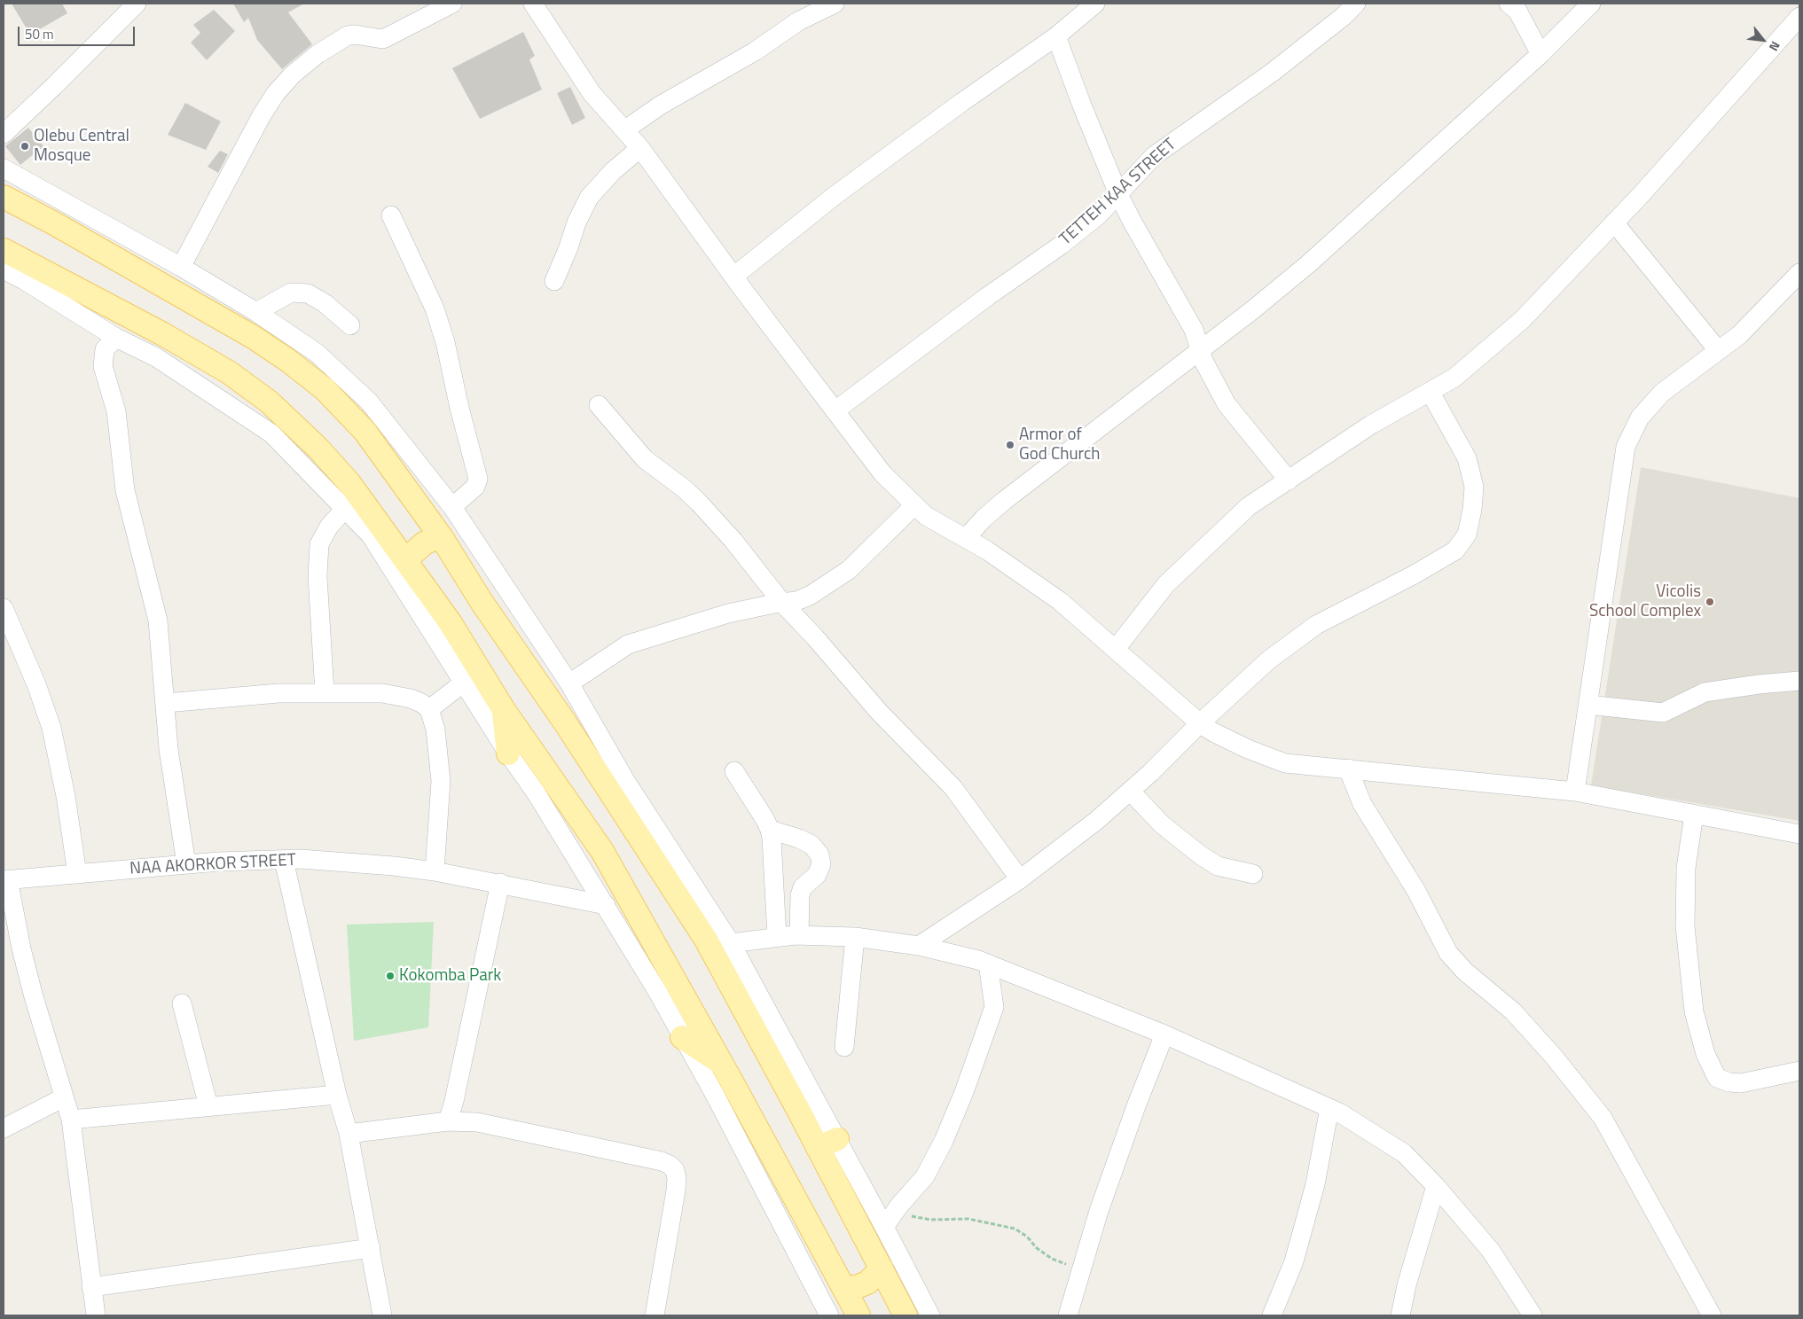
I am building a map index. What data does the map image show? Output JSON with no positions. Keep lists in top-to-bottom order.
{
  "streets": {
    "street": ["TETTEH KAA STREET", "NAA AKORKOR STREET"]
  },
  "places": [
    "Olebu Central Mosque",
    "Armor of God Church",
    "Vicolis School Complex",
    "Kokomba Park"
  ],
  "scale_bar": "50 m",
  "north": "bottom right"
}
